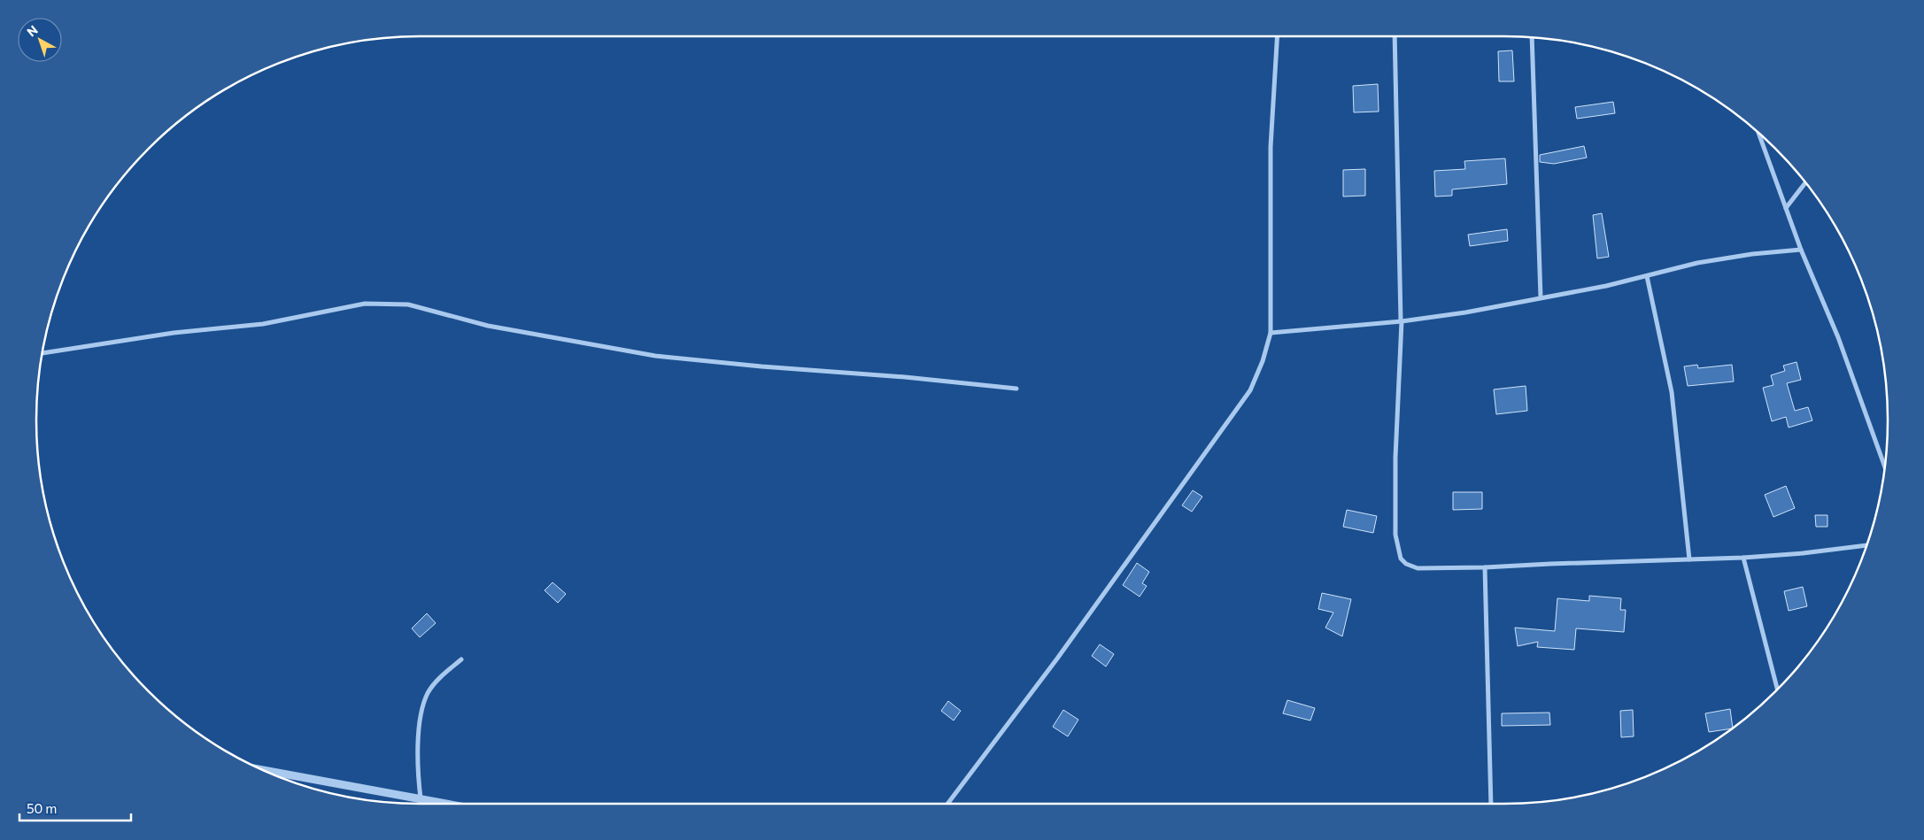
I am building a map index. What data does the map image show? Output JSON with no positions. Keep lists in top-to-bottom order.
{
  "scale_bar": "50 m",
  "north": "top left"
}
